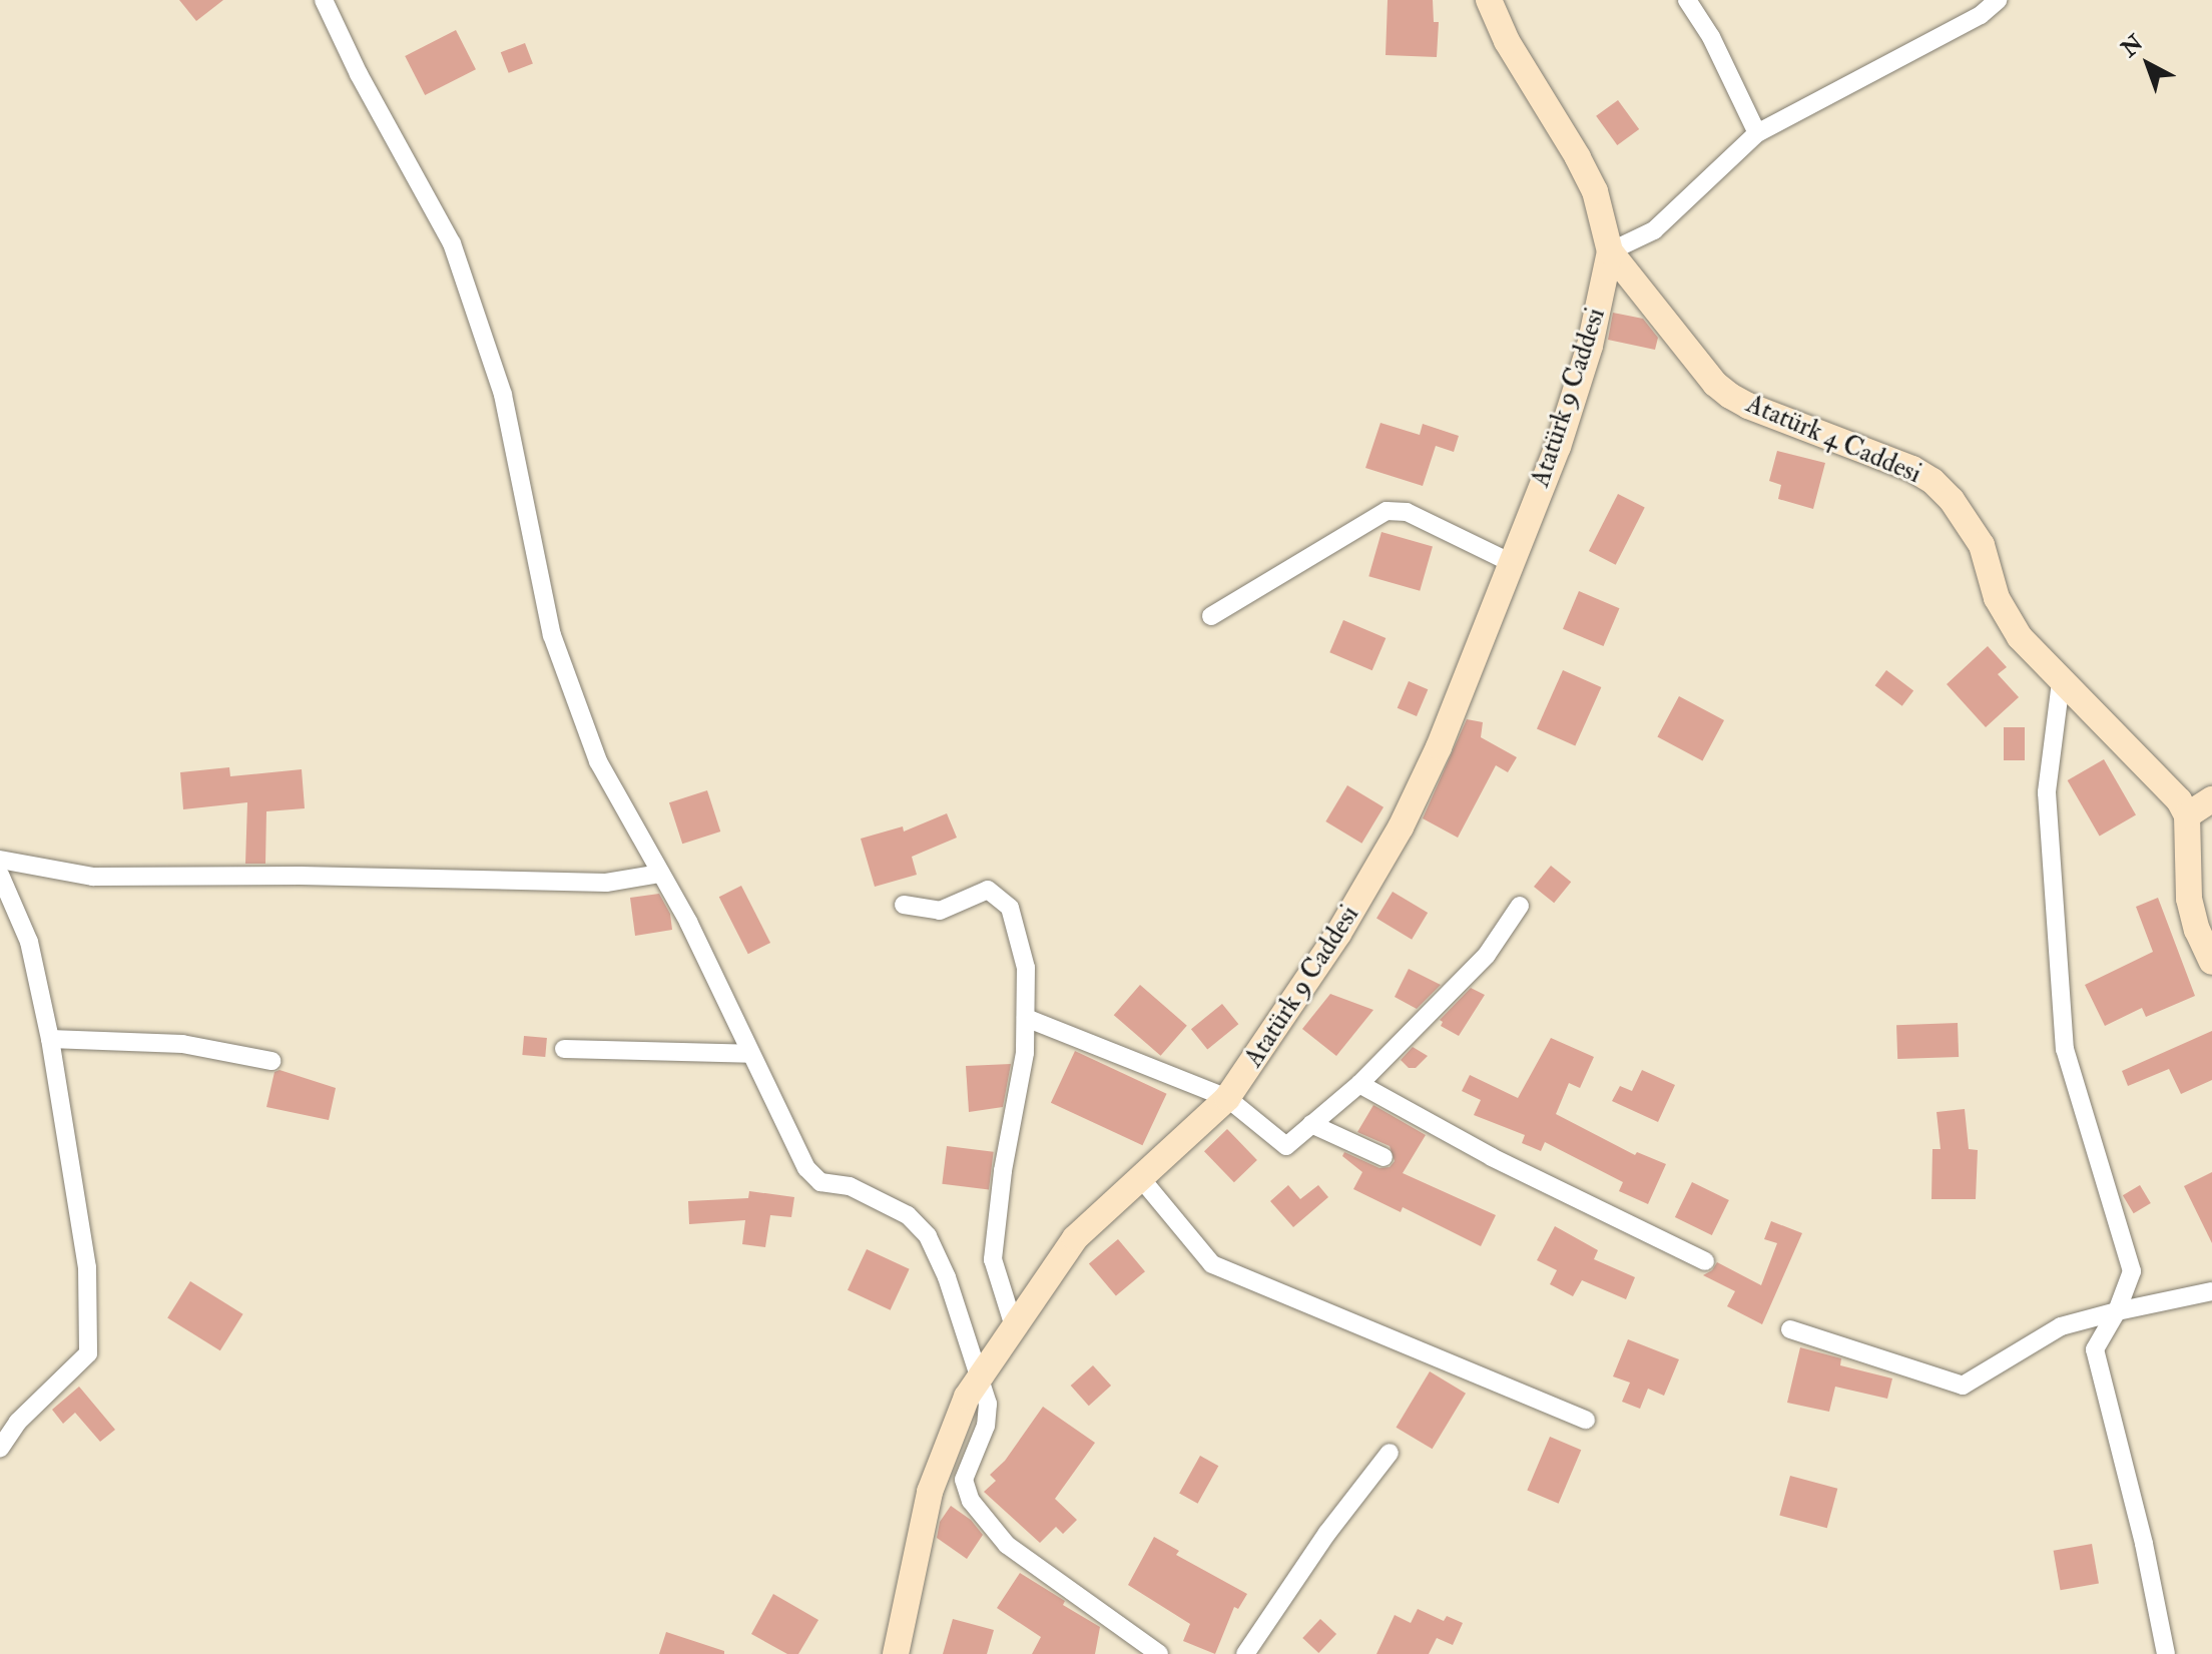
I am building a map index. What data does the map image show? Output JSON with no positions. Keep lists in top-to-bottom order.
{
  "streets": {
    "street": ["Atatürk 9 Caddesi", "Atatürk 4 Caddesi"]
  },
  "crossings": [
    ["Atatürk 9 Caddesi", "Atatürk 4 Caddesi"]
  ],
  "north": "top left"
}
